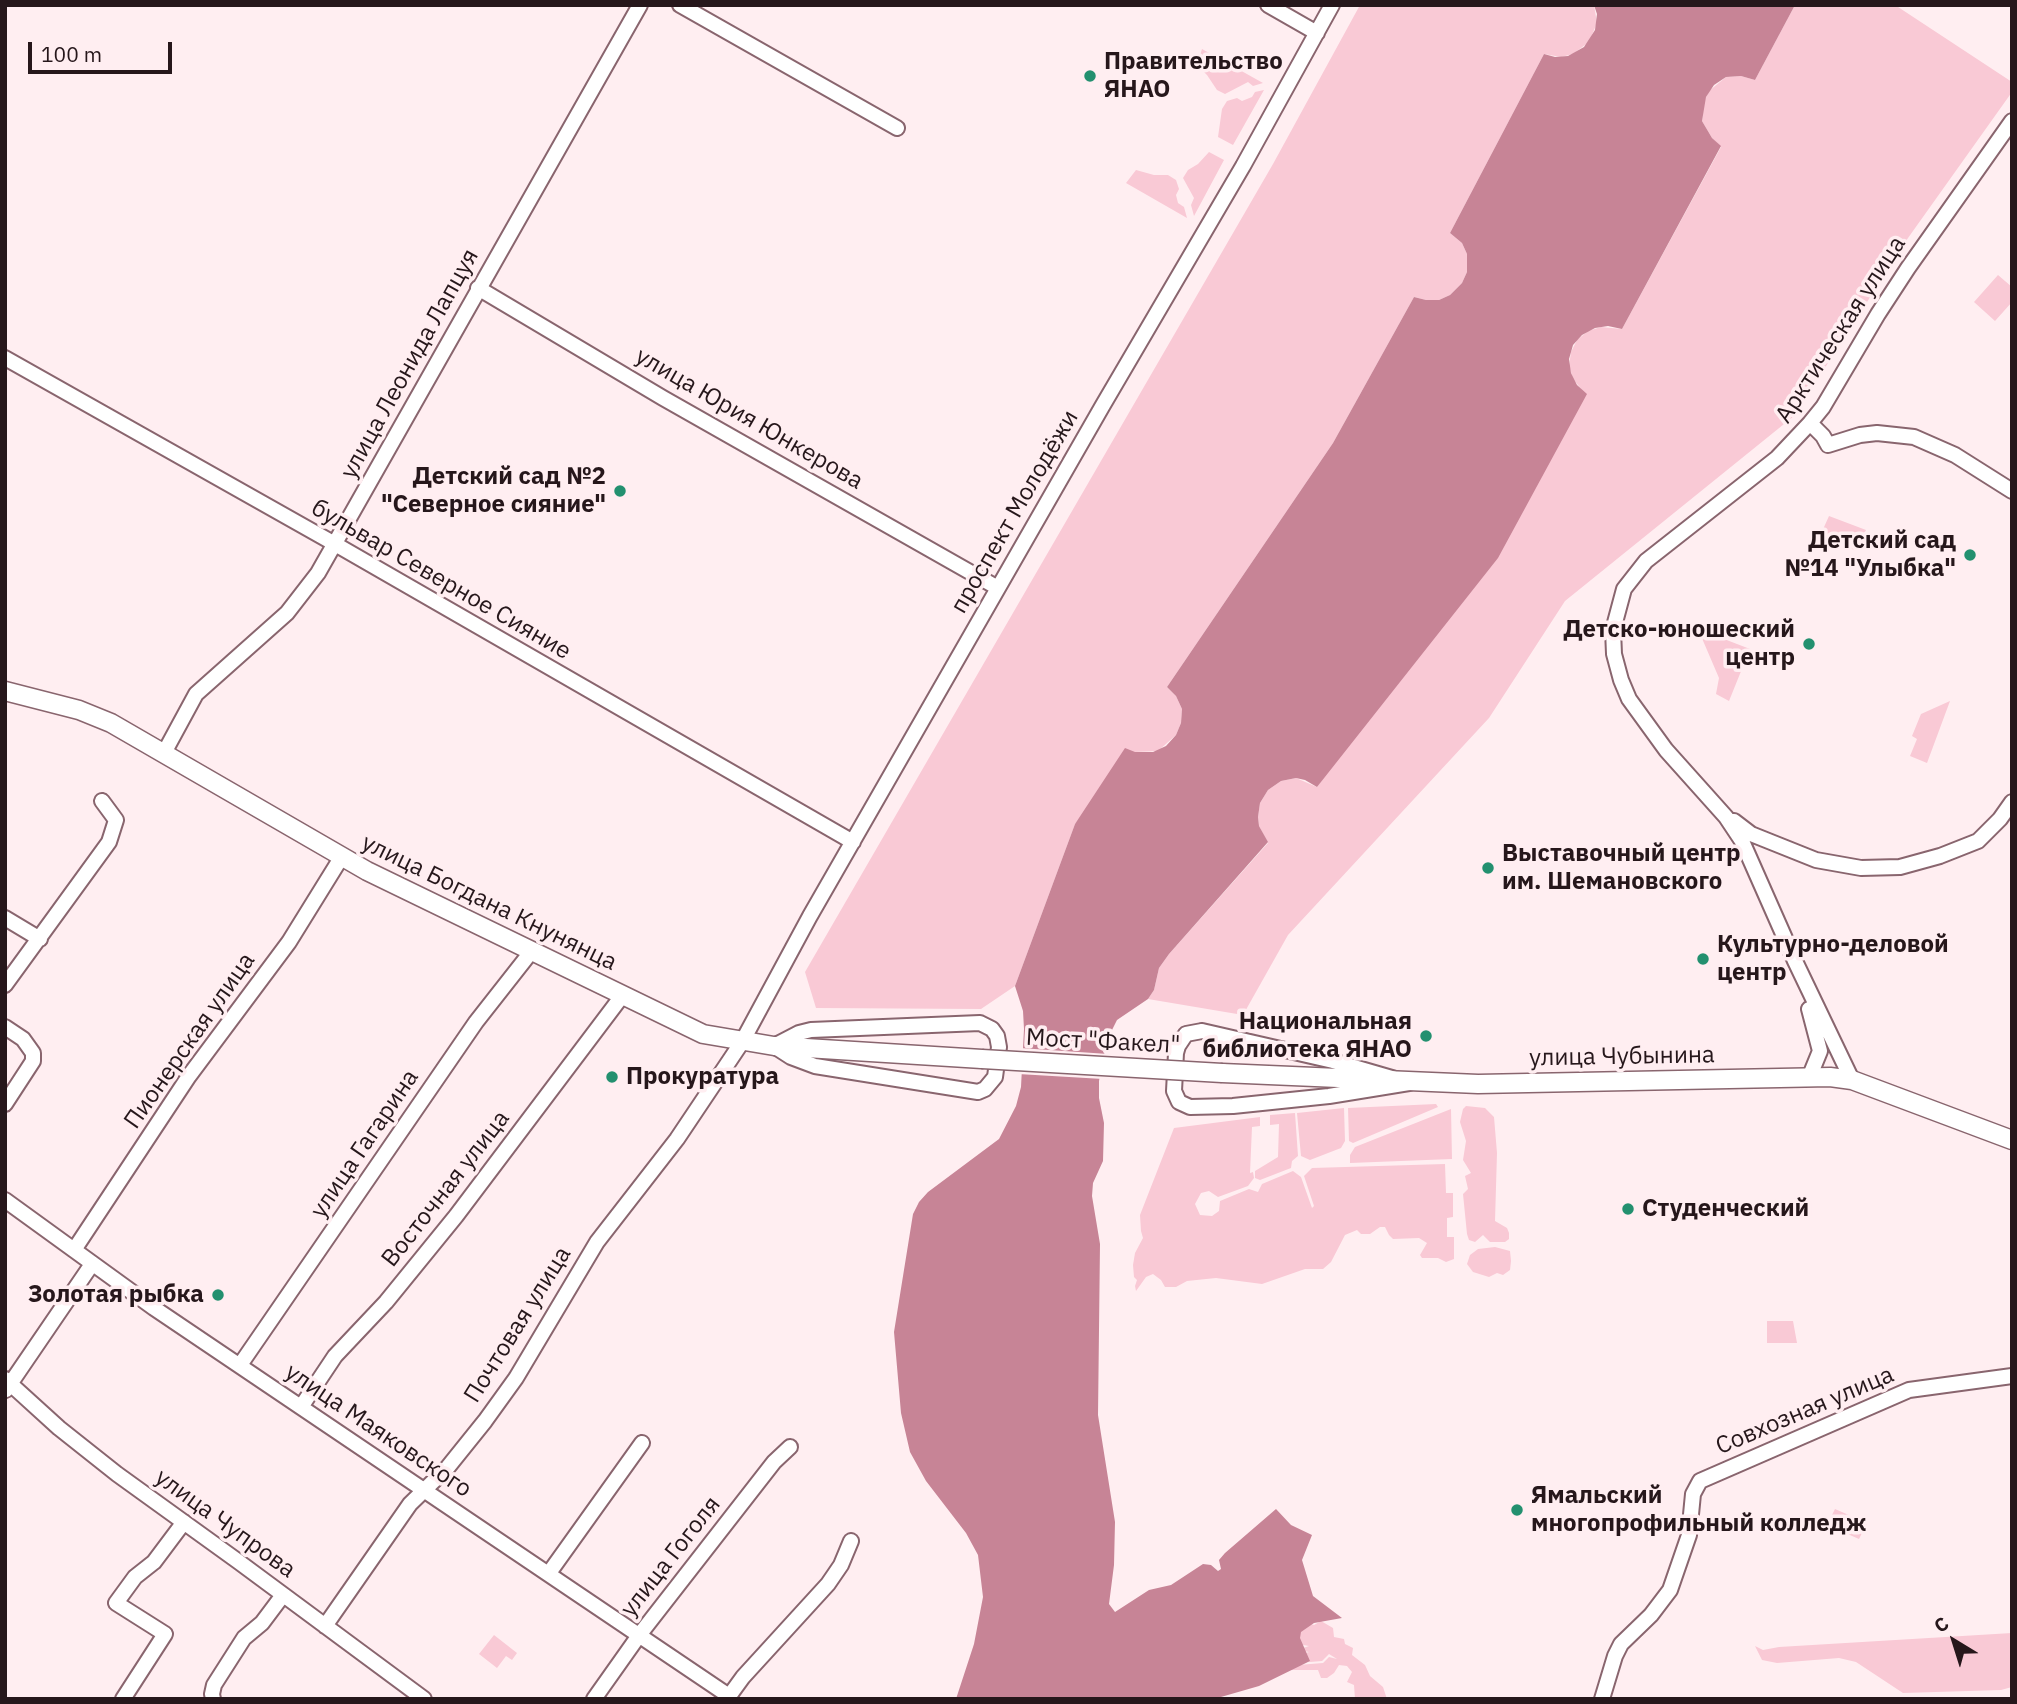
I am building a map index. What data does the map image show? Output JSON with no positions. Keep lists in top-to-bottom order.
{
  "streets": {
    "main road": ["улица Богдана Кнунянца", "Мост \"Факел\"", "улица Чубынина"],
    "street": [
      "Арктическая улица",
      "улица Леонида Лапцуя",
      "улица Юрия Юнкерова",
      "проспект Молодёжи",
      "бульвар Северное Сияние",
      "Пионерская улица",
      "улица Гагарина",
      "Восточная улица",
      "Почтовая улица",
      "Совхозная улица",
      "улица Маяковского",
      "улица Чупрова",
      "улица Гоголя"
    ]
  },
  "crossings": [
    ["Арктическая улица", "улица Чубынина"],
    ["улица Леонида Лапцуя", "улица Юрия Юнкерова"],
    ["улица Леонида Лапцуя", "бульвар Северное Сияние"],
    ["улица Леонида Лапцуя", "улица Богдана Кнунянца"],
    ["улица Юрия Юнкерова", "проспект Молодёжи"],
    ["проспект Молодёжи", "бульвар Северное Сияние"],
    ["проспект Молодёжи", "улица Богдана Кнунянца"],
    ["проспект Молодёжи", "Почтовая улица"],
    ["улица Богдана Кнунянца", "Пионерская улица"],
    ["улица Богдана Кнунянца", "Мост \"Факел\""],
    ["улица Богдана Кнунянца", "улица Гагарина"],
    ["улица Богдана Кнунянца", "Восточная улица"],
    ["улица Богдана Кнунянца", "Почтовая улица"],
    ["Пионерская улица", "улица Маяковского"],
    ["Мост \"Факел\"", "улица Чубынина"],
    ["улица Гагарина", "улица Маяковского"],
    ["Восточная улица", "улица Маяковского"],
    ["Почтовая улица", "улица Маяковского"],
    ["Почтовая улица", "улица Чупрова"],
    ["улица Маяковского", "улица Гоголя"]
  ],
  "places": [
    "Правительство ЯНАО",
    "Детский сад №2 \"Северное сияние\"",
    "Детский сад №14 \"Улыбка\"",
    "Детско-юношеский центр",
    "Выставочный центр им. Шемановского",
    "Культурно-деловой центр",
    "Национальная библиотека ЯНАО",
    "Прокуратура",
    "Студенческий",
    "Золотая рыбка",
    "Ямальский многопрофильный колледж"
  ],
  "scale_bar": "100 m",
  "north": "top left"
}
